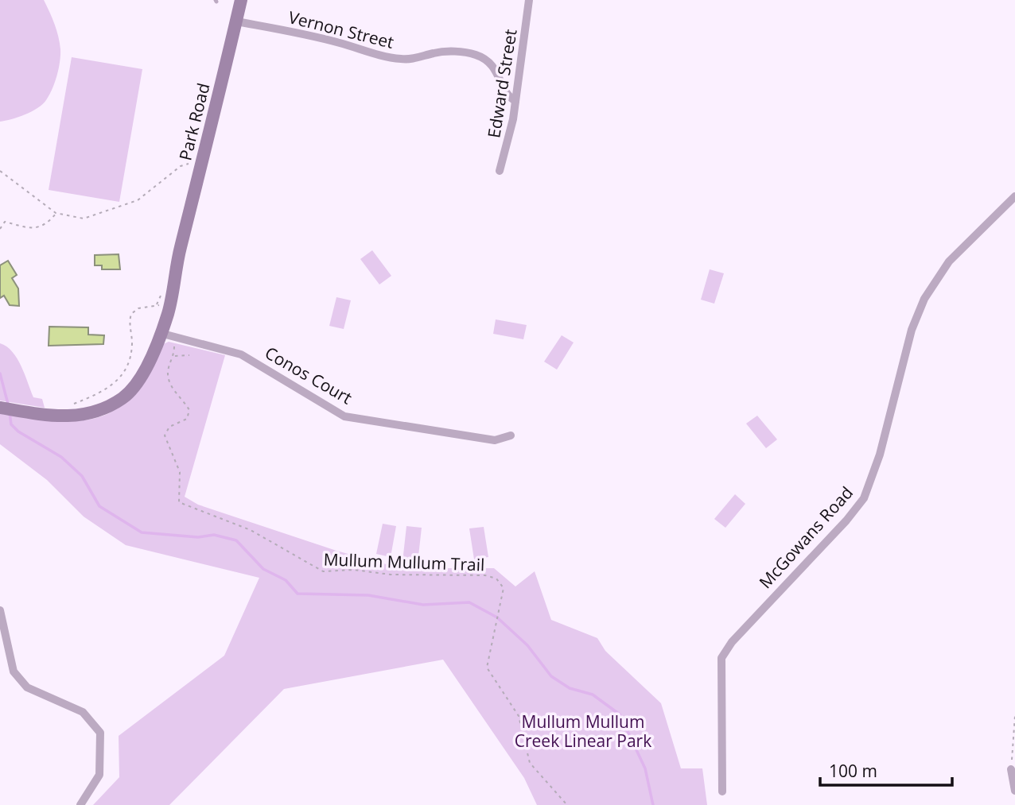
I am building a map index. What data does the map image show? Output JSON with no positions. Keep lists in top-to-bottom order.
{
  "streets": {
    "street": [
      "Vernon Street",
      "Edward Street",
      "Park Road",
      "Conos Court",
      "McGowans Road"
    ],
    "path": ["Mullum Mullum Trail"]
  },
  "crossings": [
    ["Vernon Street", "Edward Street"],
    ["Vernon Street", "Park Road"],
    ["Park Road", "Conos Court"],
    ["Conos Court", "Mullum Mullum Trail"]
  ],
  "parks": ["Mullum Mullum Creek Linear Park"],
  "scale_bar": "100 m"
}
